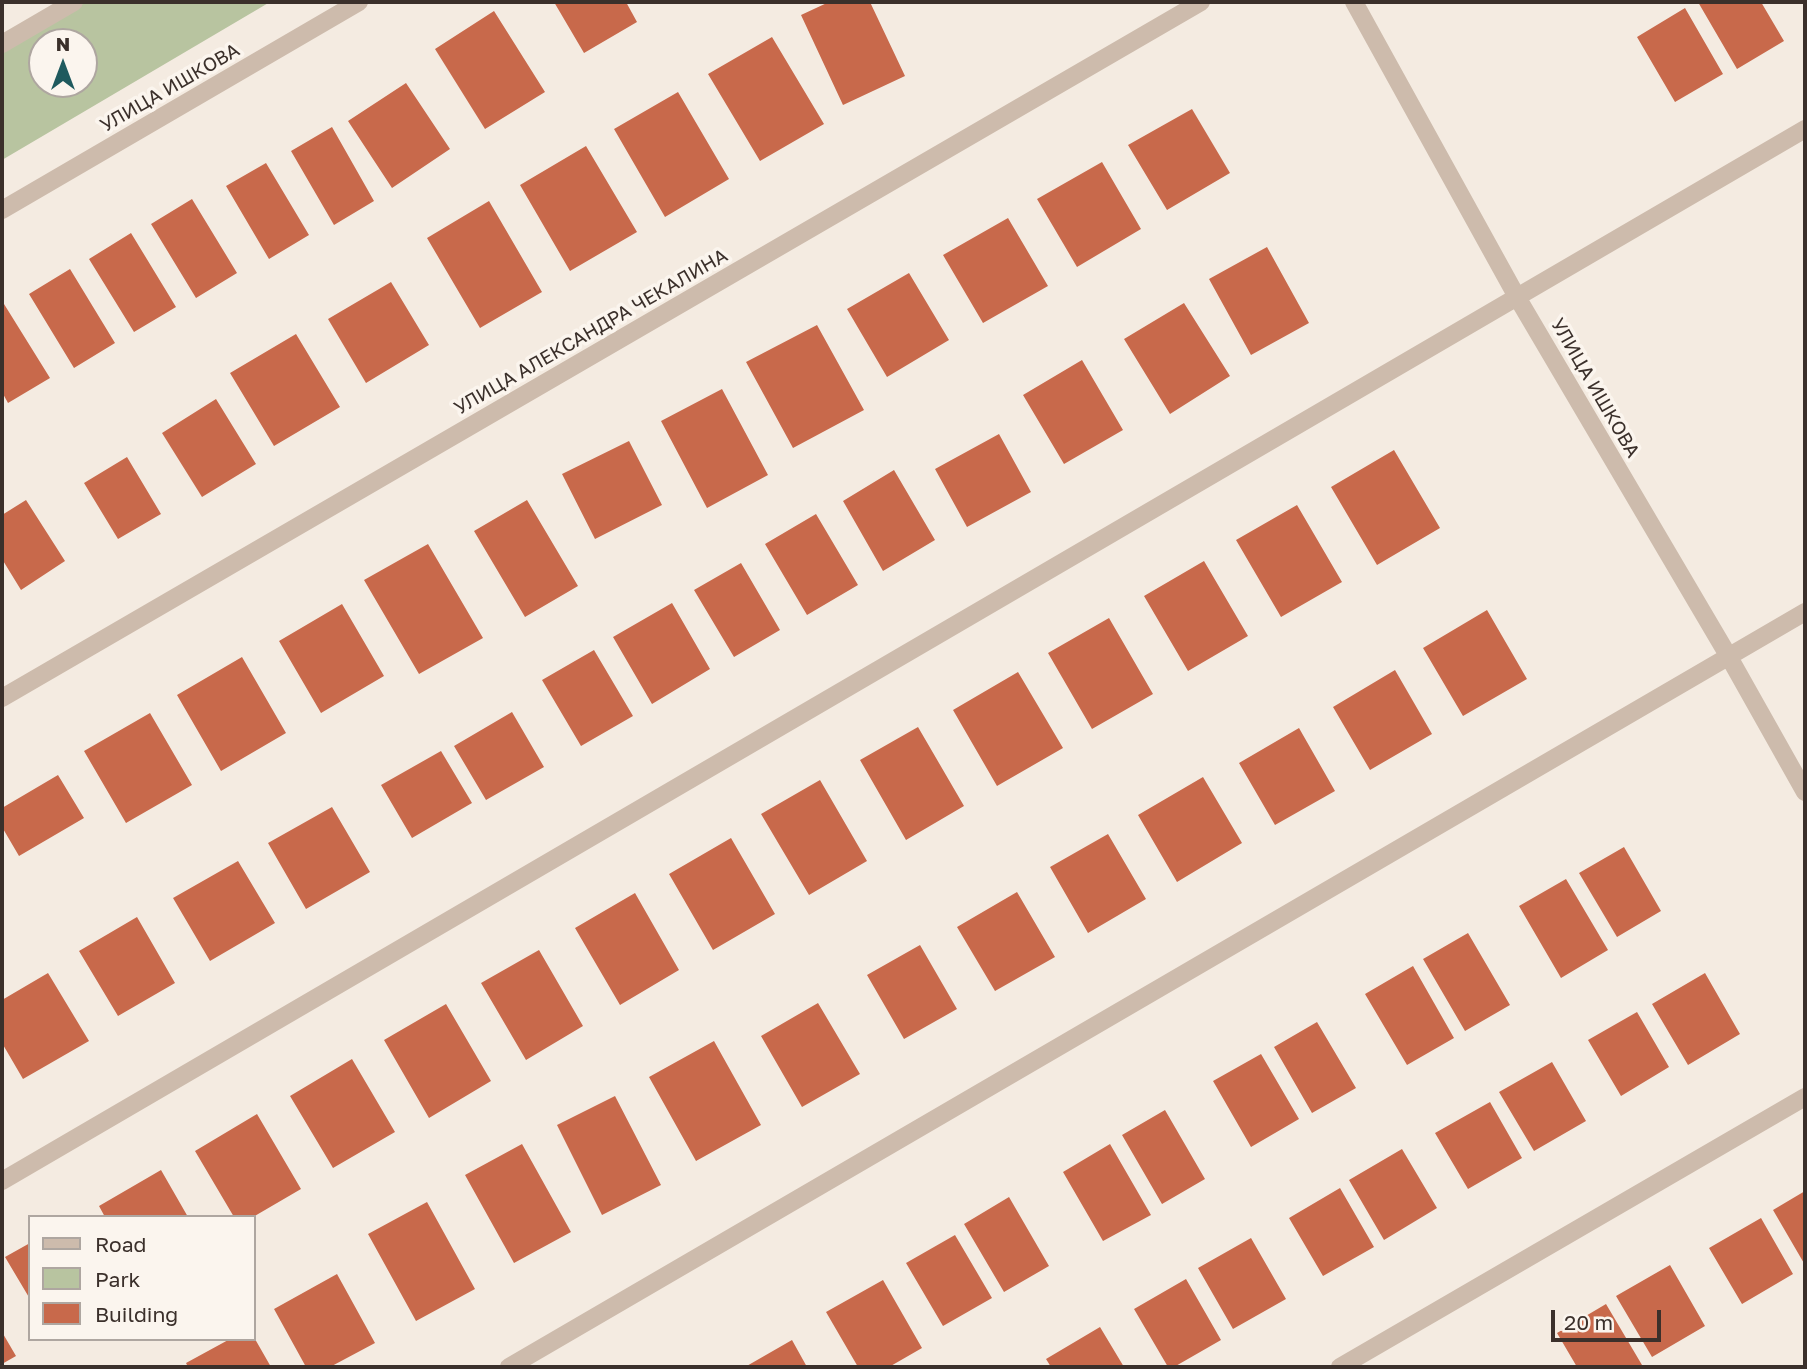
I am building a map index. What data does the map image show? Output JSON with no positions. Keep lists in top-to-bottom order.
{
  "streets": {
    "street": ["УЛИЦА ИШКОВА", "УЛИЦА АЛЕКСАНДРА ЧЕКАЛИНА"]
  },
  "legend": ["Road", "Park", "Building"],
  "scale_bar": "20 m",
  "north": "top"
}
